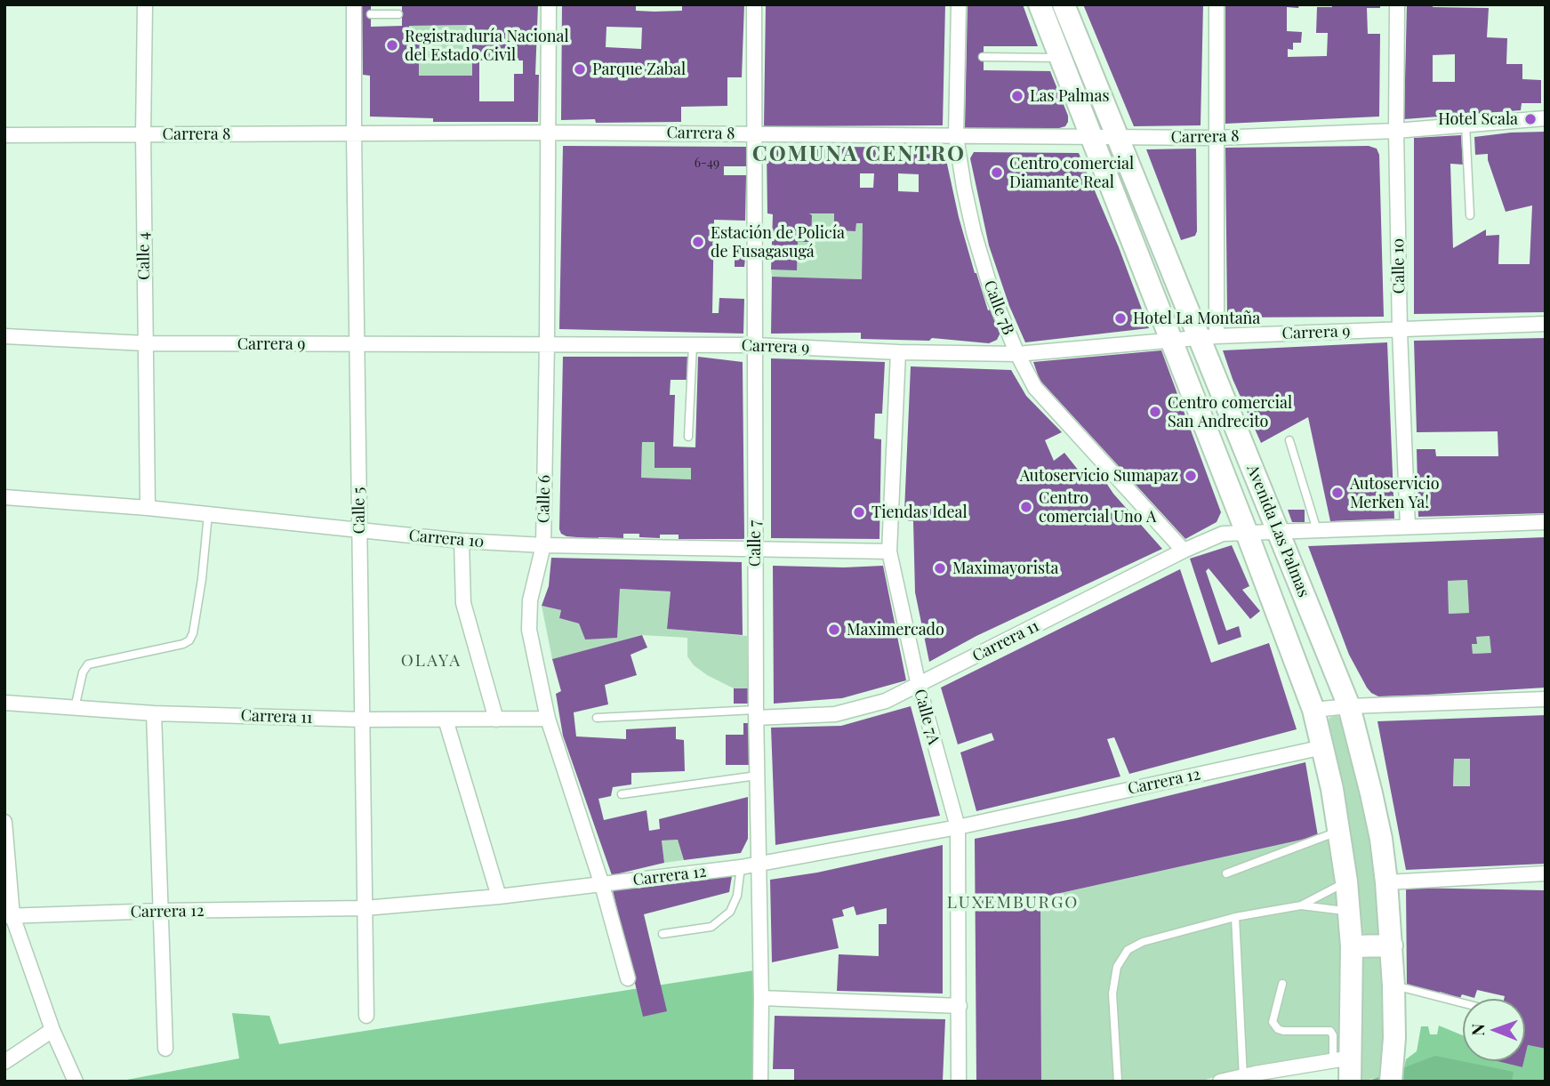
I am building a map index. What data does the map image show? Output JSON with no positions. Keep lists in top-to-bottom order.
{
  "streets": {
    "main road": ["Avenida Las Palmas"],
    "street": [
      "Carrera 8",
      "Calle 4",
      "Calle 10",
      "Calle 7B",
      "Carrera 9",
      "Calle 6",
      "Calle 5",
      "Carrera 10",
      "Calle 7",
      "Carrera 11",
      "Calle 7A",
      "Carrera 12"
    ]
  },
  "crossings": [
    ["Carrera 8", "Calle 4"],
    ["Carrera 8", "Calle 10"],
    ["Carrera 8", "Calle 7B"],
    ["Carrera 8", "Calle 6"],
    ["Carrera 8", "Calle 5"],
    ["Carrera 8", "Avenida Las Palmas"],
    ["Carrera 8", "Calle 7"],
    ["Calle 4", "Carrera 9"],
    ["Calle 4", "Carrera 10"],
    ["Calle 10", "Carrera 9"],
    ["Calle 7B", "Carrera 9"],
    ["Calle 7B", "Carrera 11"],
    ["Carrera 9", "Calle 6"],
    ["Carrera 9", "Calle 5"],
    ["Carrera 9", "Avenida Las Palmas"],
    ["Carrera 9", "Calle 7"],
    ["Carrera 9", "Calle 7A"],
    ["Calle 6", "Carrera 10"],
    ["Calle 6", "Carrera 11"],
    ["Calle 6", "Carrera 12"],
    ["Calle 5", "Carrera 10"],
    ["Calle 5", "Carrera 11"],
    ["Calle 5", "Carrera 12"],
    ["Avenida Las Palmas", "Carrera 11"],
    ["Avenida Las Palmas", "Carrera 12"],
    ["Carrera 10", "Calle 7"],
    ["Carrera 10", "Calle 7A"],
    ["Calle 7", "Carrera 11"],
    ["Calle 7", "Carrera 12"],
    ["Carrera 11", "Calle 7A"],
    ["Calle 7A", "Carrera 12"]
  ],
  "districts": ["COMUNA CENTRO", "OLAYA", "LUXEMBURGO"],
  "places": [
    "Registraduría Nacional del Estado Civil",
    "Parque Zabal",
    "Las Palmas",
    "Hotel Scala",
    "Centro comercial Diamante Real",
    "Estación de Policía de Fusagasugá",
    "Hotel La Montaña",
    "Centro comercial San Andrecito",
    "Autoservicio Sumapaz",
    "Autoservicio Merken Ya!",
    "Centro comercial Uno A",
    "Tiendas Ideal",
    "Maximayorista",
    "Maximercado"
  ],
  "house_numbers": ["6-49"],
  "north": "left"
}
